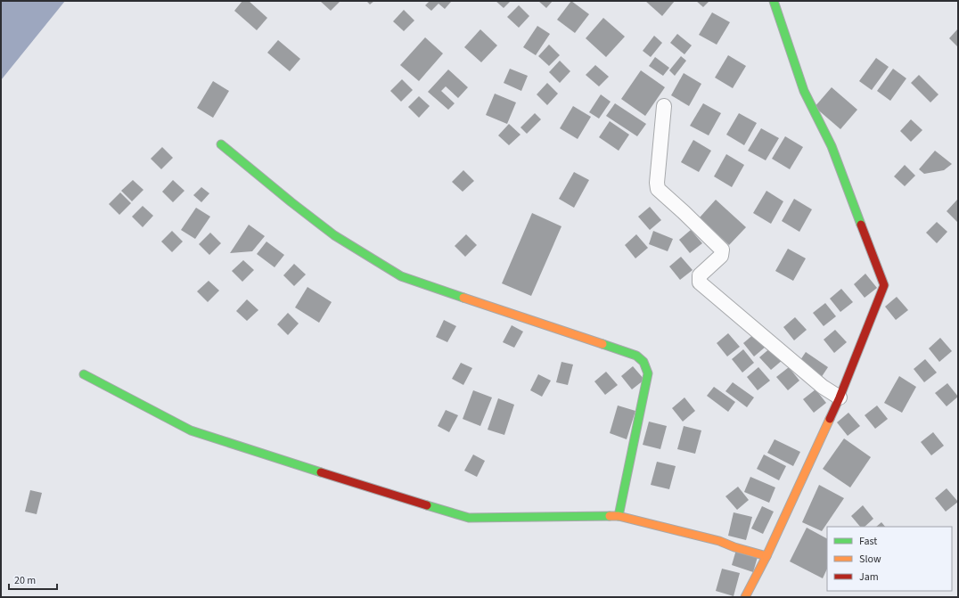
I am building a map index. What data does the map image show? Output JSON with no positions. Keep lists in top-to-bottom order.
{
  "legend": ["Fast", "Slow", "Jam"],
  "scale_bar": "20 m"
}
